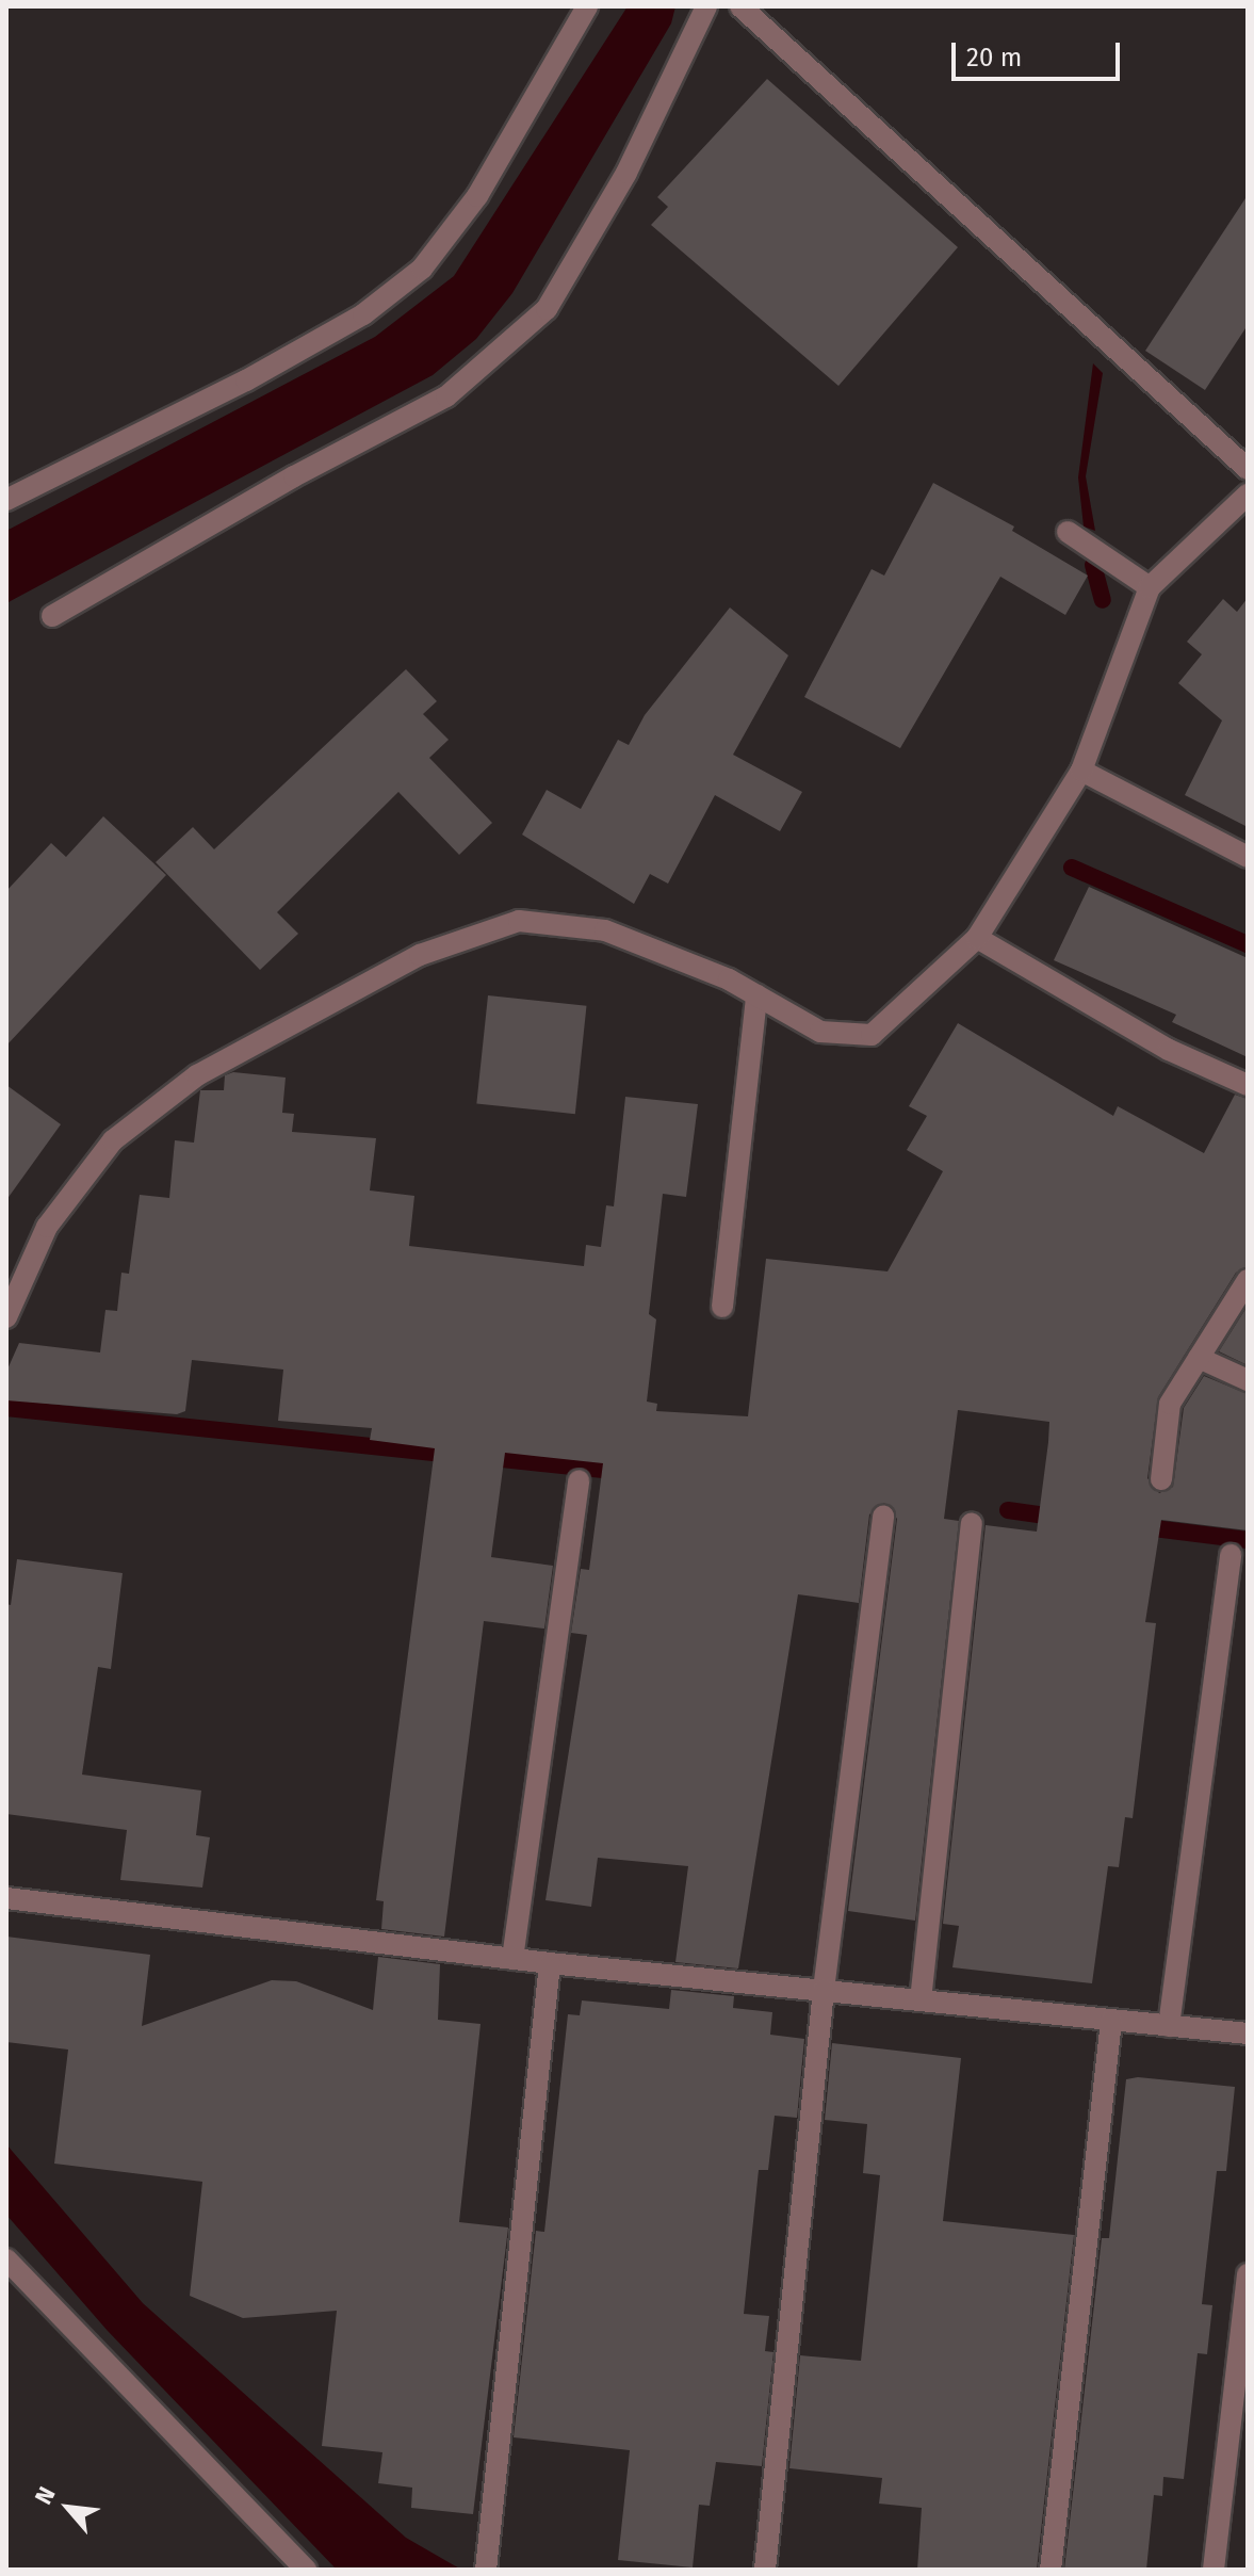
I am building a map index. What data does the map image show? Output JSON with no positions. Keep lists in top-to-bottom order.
{
  "scale_bar": "20 m",
  "north": "top left"
}
